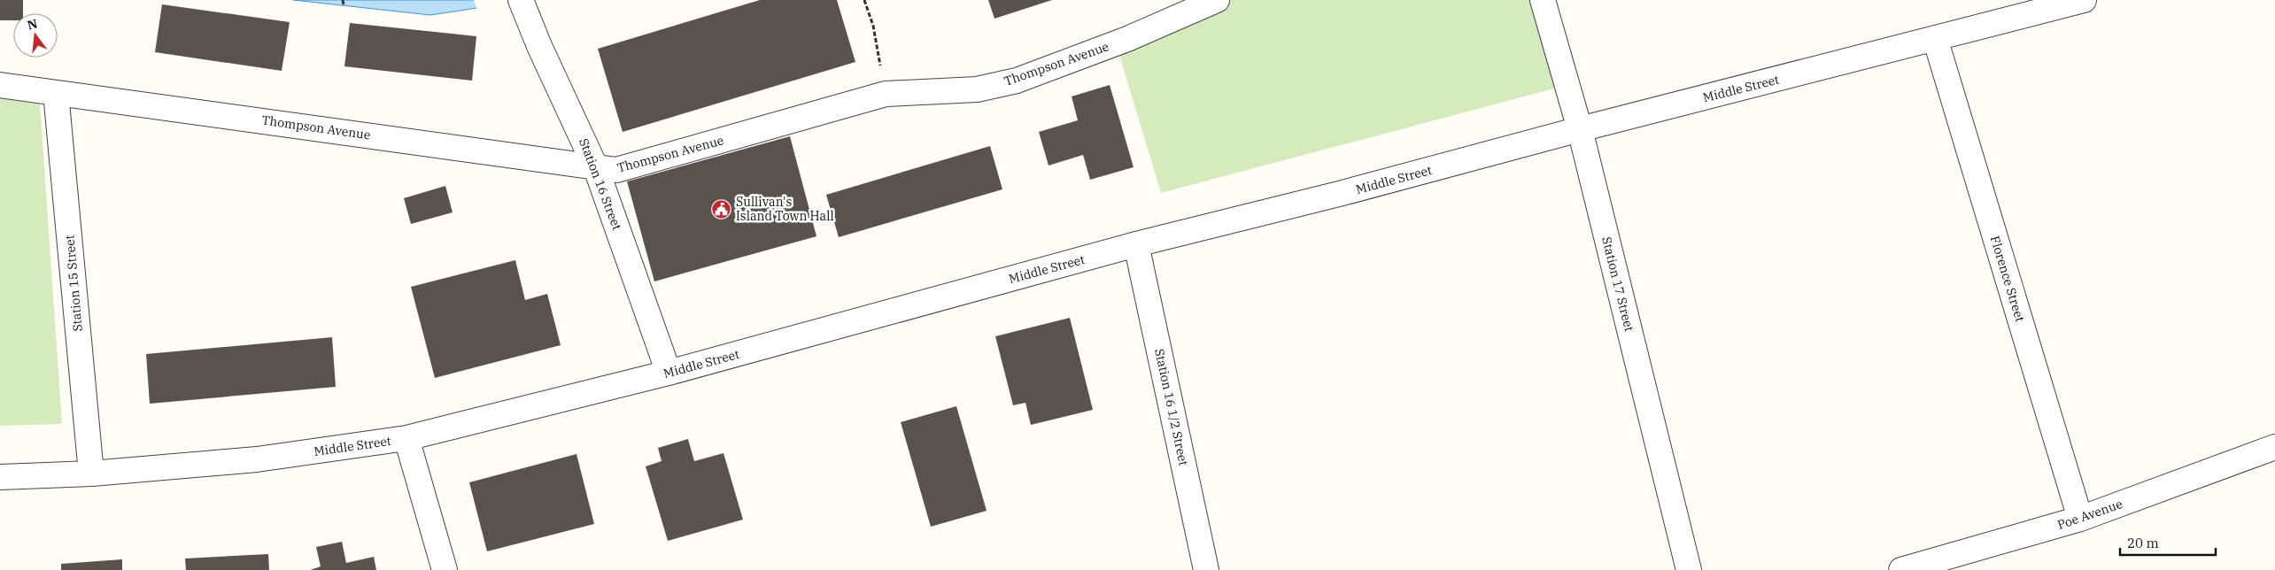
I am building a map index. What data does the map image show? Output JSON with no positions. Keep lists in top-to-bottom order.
{
  "streets": {
    "street": [
      "Thompson Avenue",
      "Middle Street",
      "Station 16 Street",
      "Florence Street",
      "Station 15 Street",
      "Station 17 Street",
      "Station 16 1/2 Street",
      "Poe Avenue"
    ]
  },
  "crossings": [
    ["Thompson Avenue", "Station 16 Street"],
    ["Thompson Avenue", "Station 15 Street"],
    ["Middle Street", "Station 16 Street"],
    ["Middle Street", "Florence Street"],
    ["Middle Street", "Station 15 Street"],
    ["Middle Street", "Station 17 Street"],
    ["Middle Street", "Station 16 1/2 Street"],
    ["Florence Street", "Poe Avenue"]
  ],
  "places": {
    "public building": ["Sullivan's Island Town Hall"]
  },
  "scale_bar": "20 m",
  "north": "top"
}
